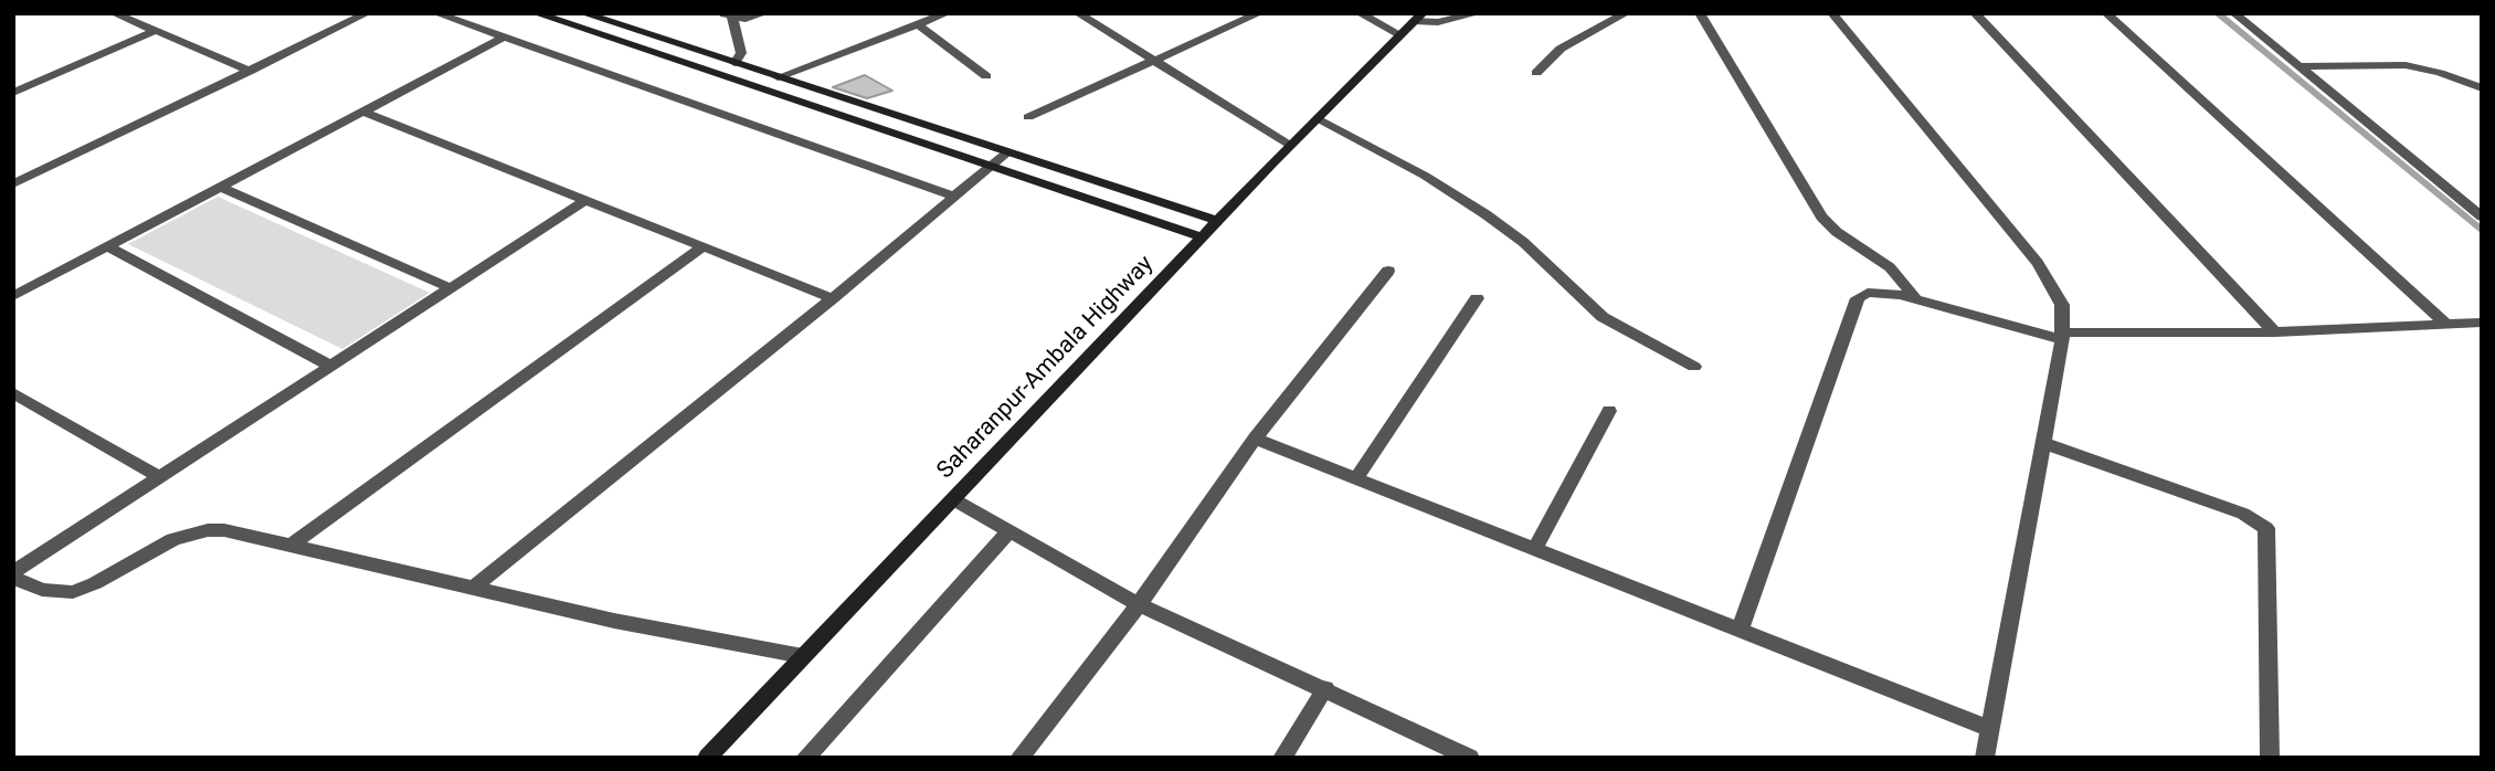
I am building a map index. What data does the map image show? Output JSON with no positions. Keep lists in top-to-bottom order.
{
  "streets": {
    "street": ["Saharanpur-Ambala Highway"]
  }
}
